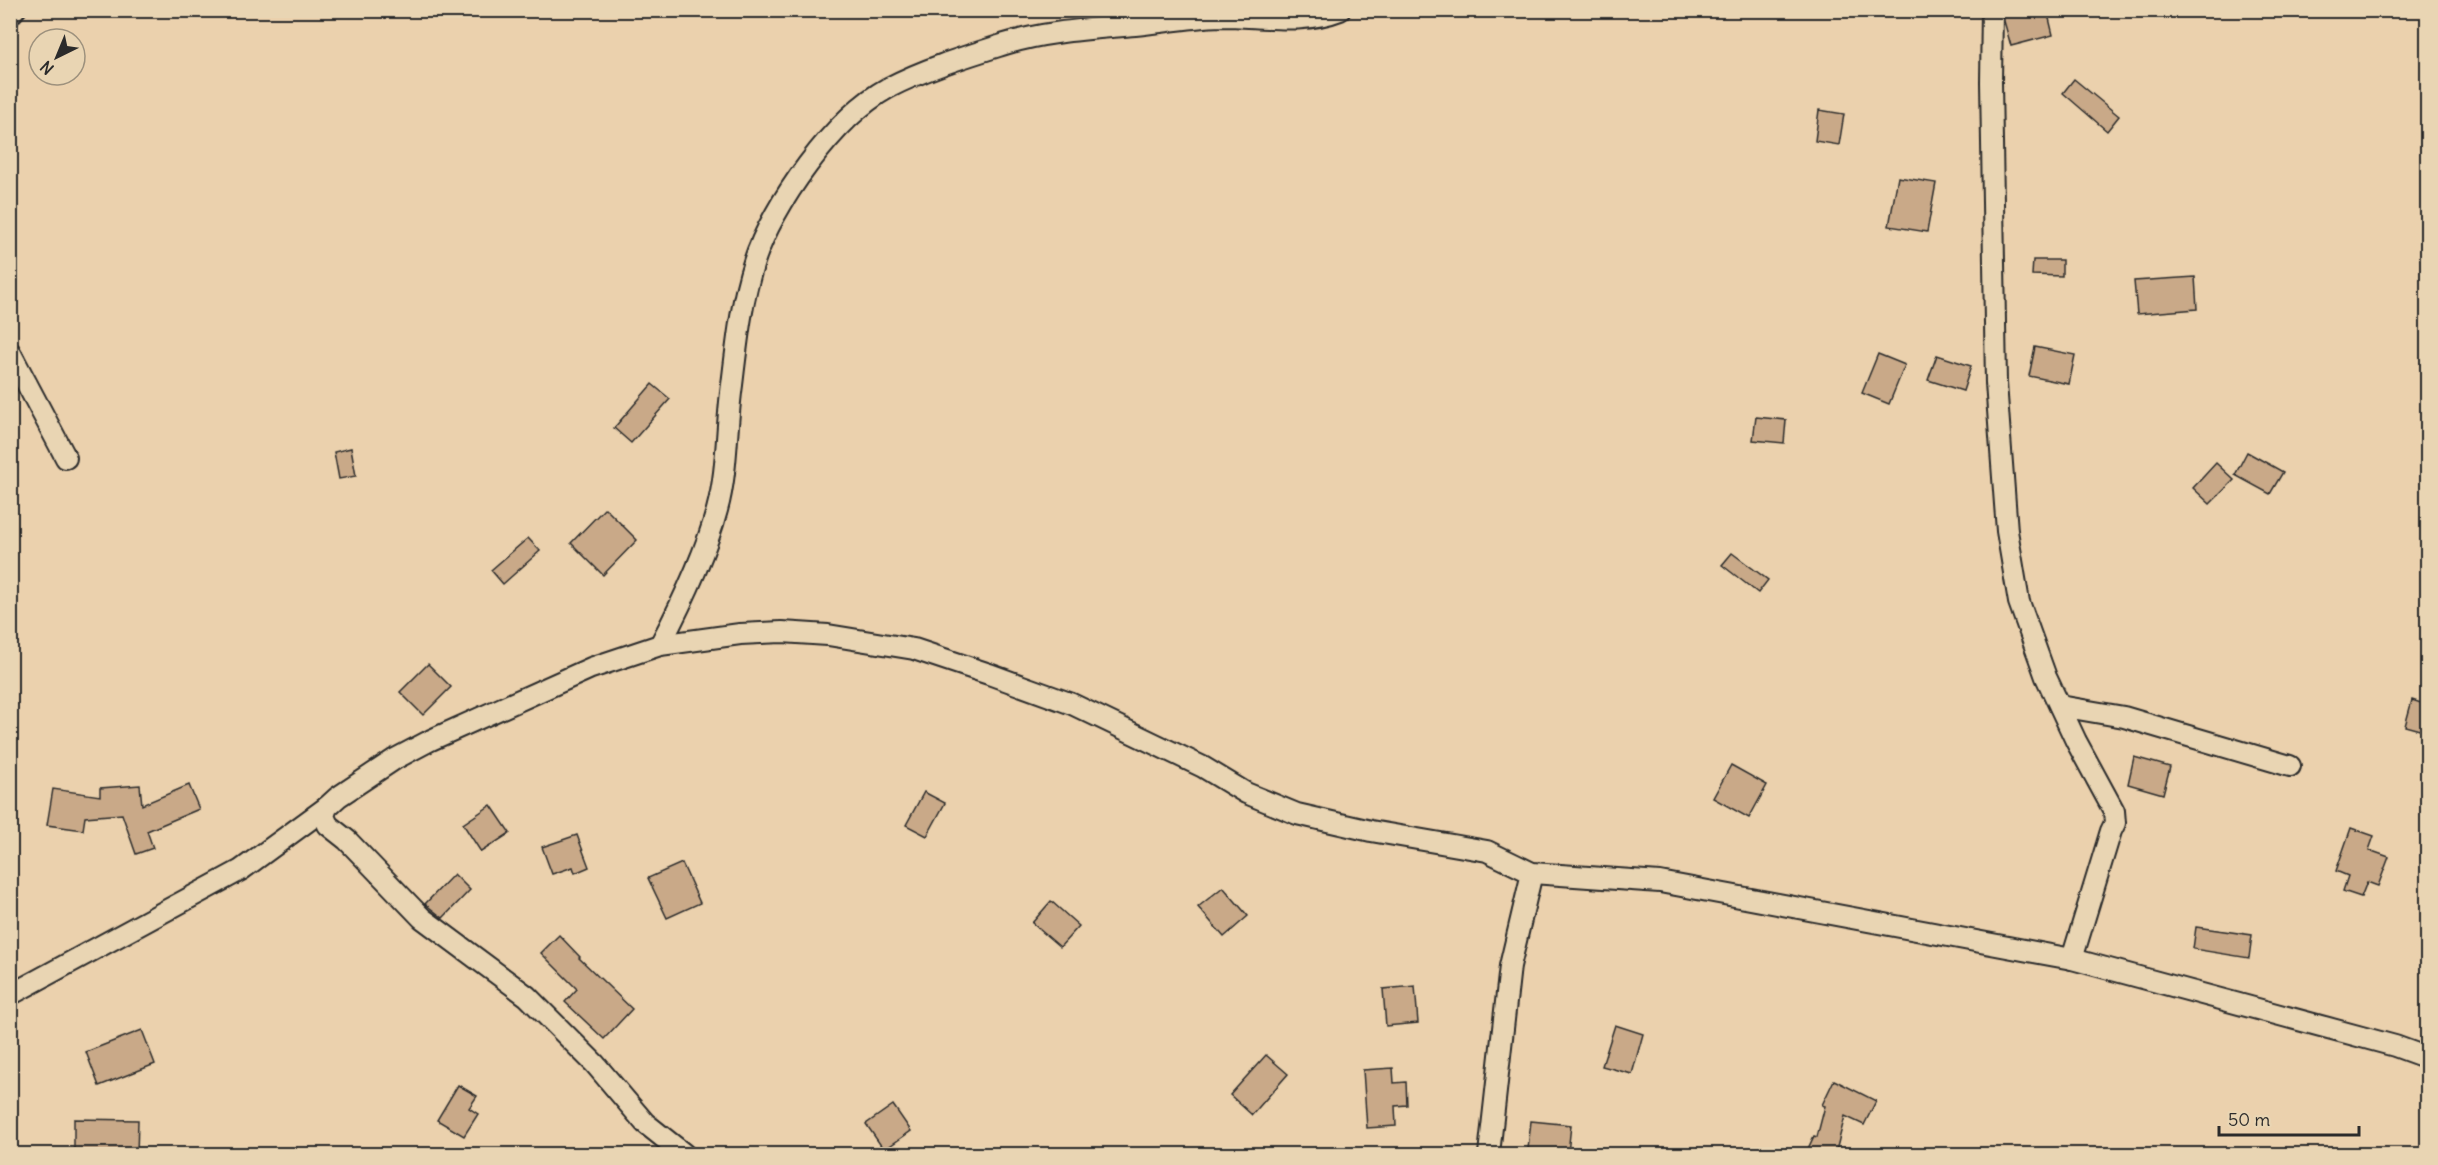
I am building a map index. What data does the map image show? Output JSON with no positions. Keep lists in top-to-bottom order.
{
  "scale_bar": "50 m",
  "north": "bottom left"
}
